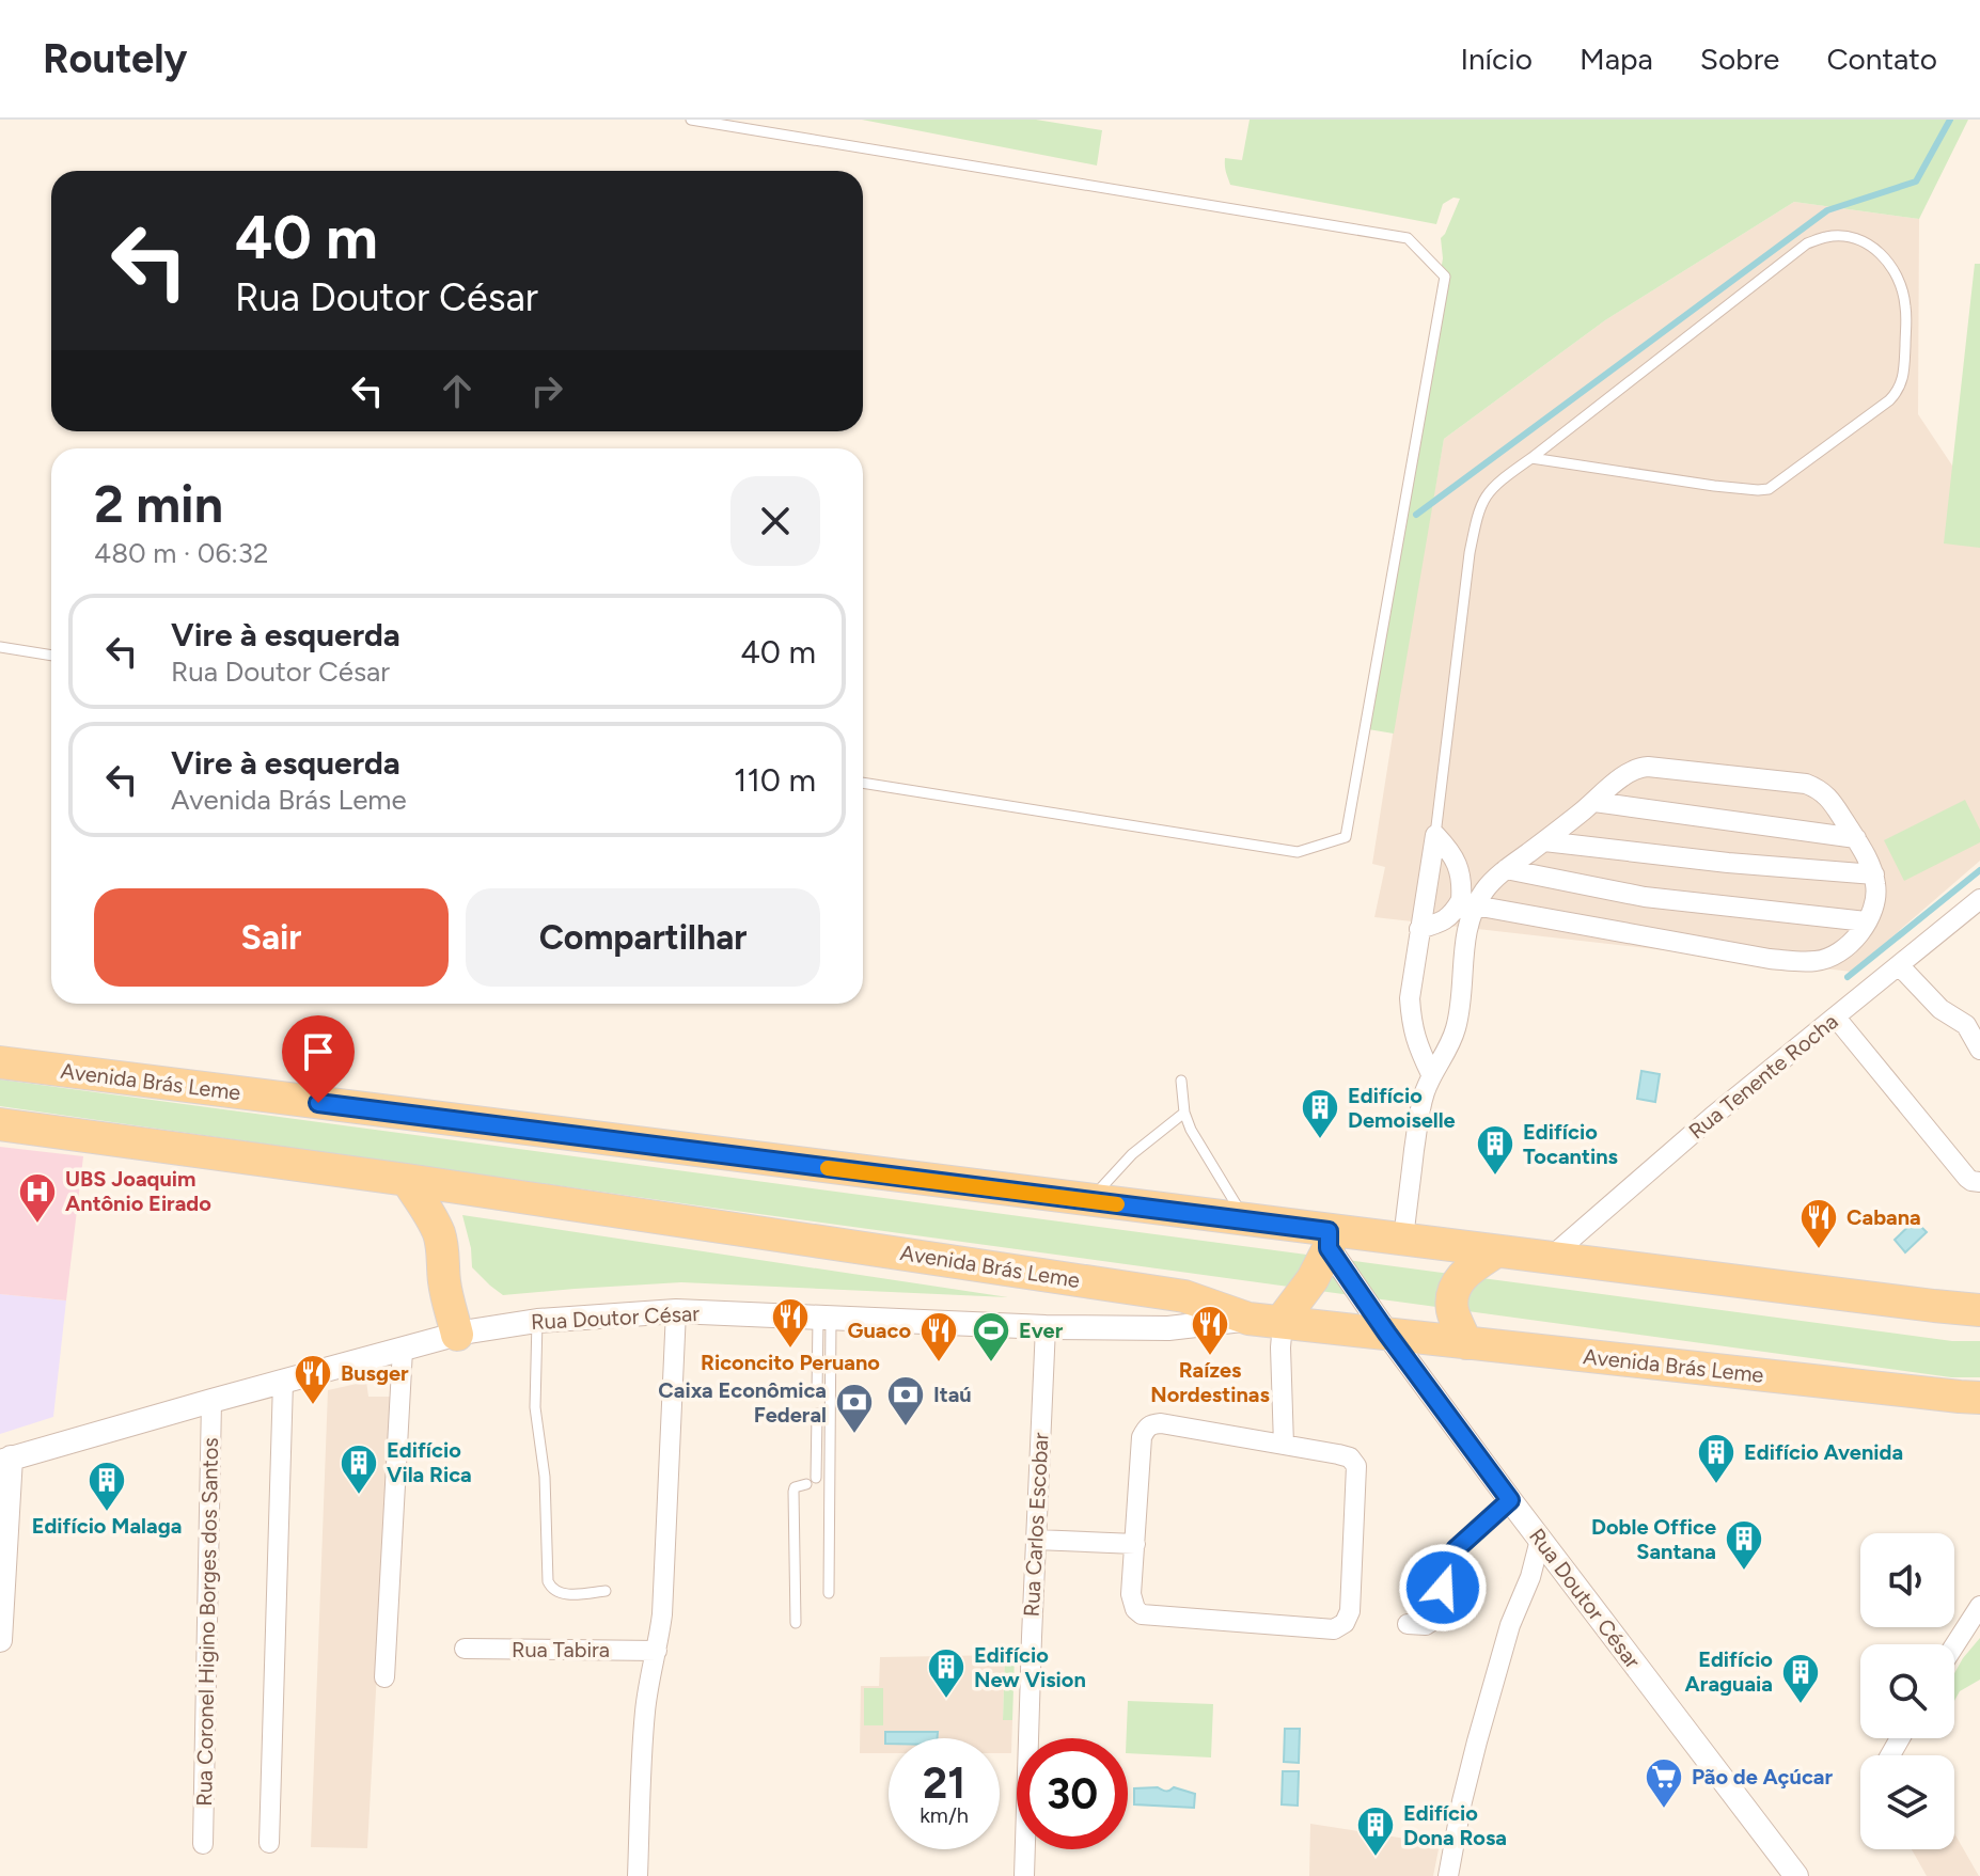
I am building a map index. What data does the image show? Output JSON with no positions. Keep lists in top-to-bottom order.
{
  "streets": {
    "main road": ["Avenida Brás Leme"],
    "street": [
      "Rua Tenente Rocha",
      "Rua Doutor César",
      "Rua Carlos Escobar",
      "Rua Coronel Higino Borges dos Santos",
      "Rua Tabira"
    ]
  },
  "crossings": [
    ["Rua Tenente Rocha", "Avenida Brás Leme"],
    ["Avenida Brás Leme", "Rua Doutor César"],
    ["Rua Doutor César", "Rua Carlos Escobar"],
    ["Rua Doutor César", "Rua Coronel Higino Borges dos Santos"]
  ],
  "places": {
    "building": [
      "Edifício Demoiselle",
      "Edifício Tocantins",
      "Edifício Avenida",
      "Edifício Vila Rica",
      "Edifício Malaga",
      "Doble Office Santana",
      "Edifício New Vision",
      "Edifício Araguaia",
      "Edifício Dona Rosa"
    ],
    "hospital": ["UBS Joaquim Antônio Eirado"],
    "restaurant": [
      "Cabana",
      "Riconcito Peruano",
      "Raízes Nordestinas",
      "Guaco",
      "Busger"
    ],
    "sports": ["Ever"],
    "bank": ["Itaú", "Caixa Econômica Federal"],
    "supermarket": ["Pão de Açúcar"]
  },
  "page": {
    "header": "Routely",
    "nav": [
      "Início",
      "Mapa",
      "Sobre",
      "Contato"
    ],
    "turn": ["40 m", "Rua Doutor César"],
    "heading": ["2 min", "480 m · 06:32"],
    "list": [
      {
        "name": "Vire à esquerda",
        "note": "Rua Doutor César",
        "value": "40 m"
      },
      {
        "name": "Vire à esquerda",
        "note": "Avenida Brás Leme",
        "value": "110 m"
      }
    ],
    "buttons": ["Sair", "Compartilhar"],
    "speed": "21 km/h",
    "limit": "30"
  }
}
